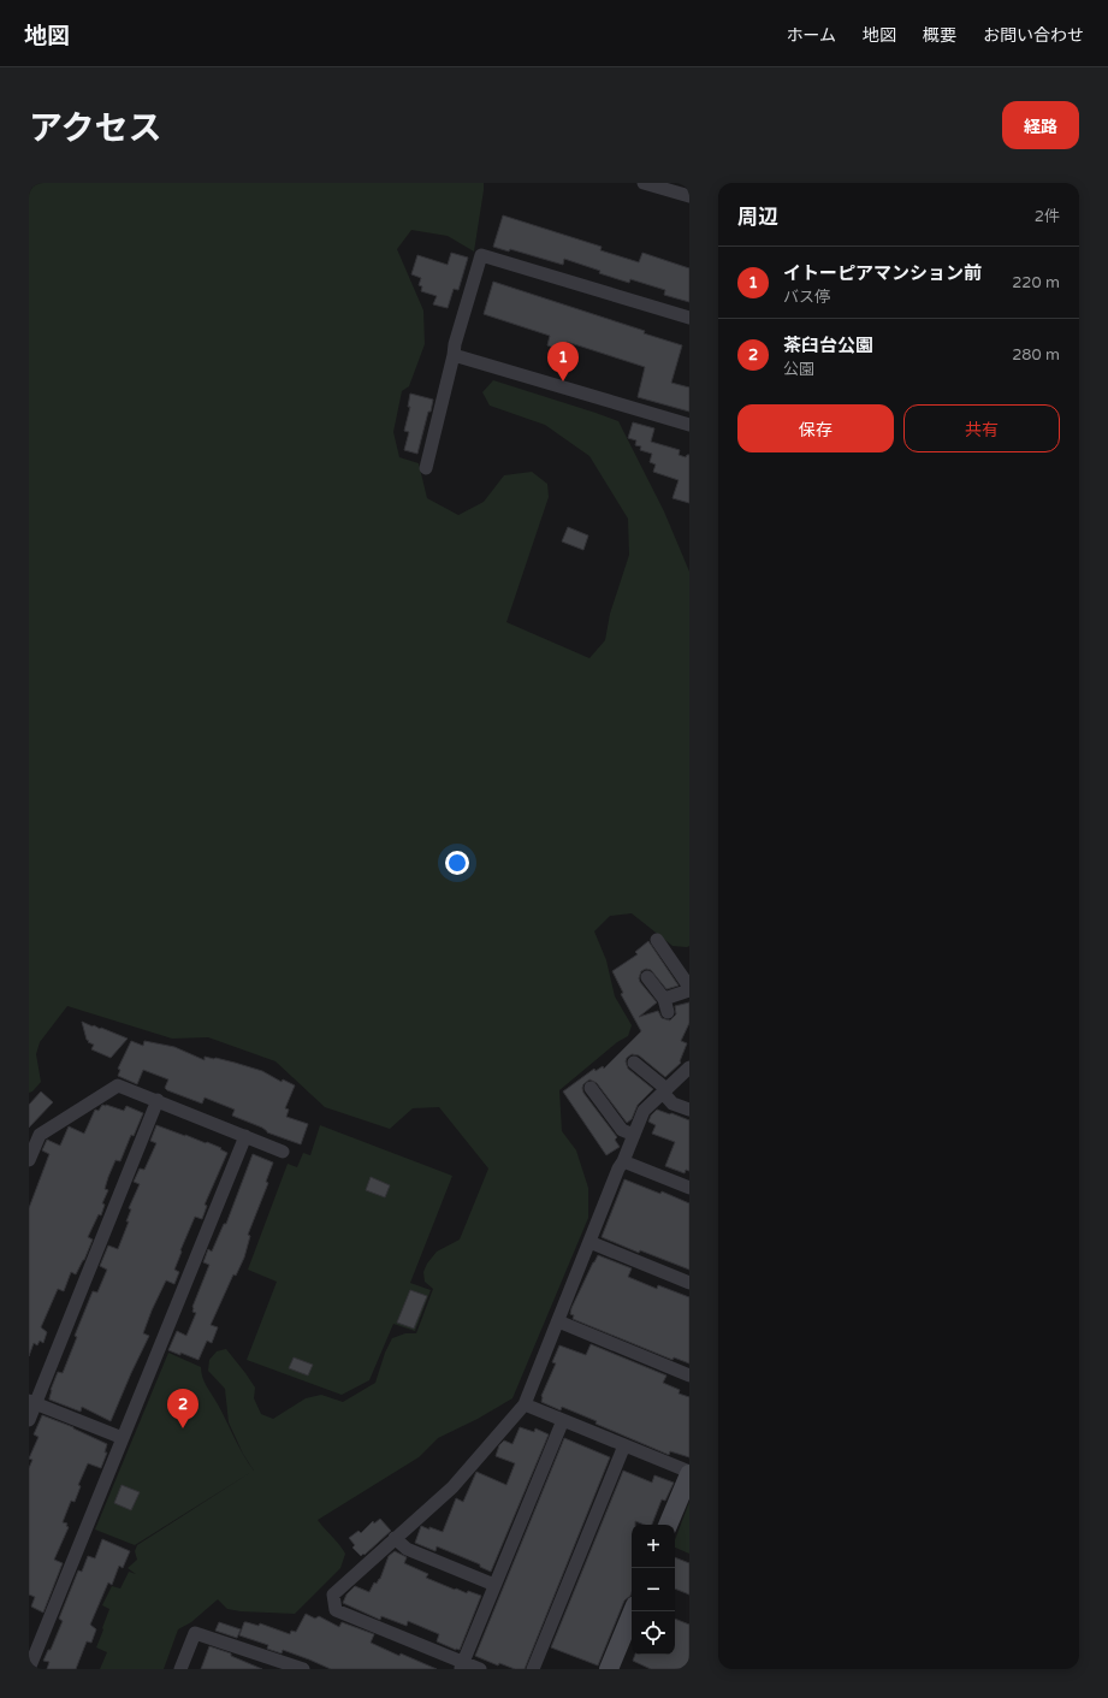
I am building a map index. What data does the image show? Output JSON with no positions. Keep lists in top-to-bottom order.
{
  "page": {
    "header": "地図",
    "nav": [
      "ホーム",
      "地図",
      "概要",
      "お問い合わせ"
    ],
    "title": "アクセス",
    "buttons": [
      "経路",
      ["保存", "共有"]
    ],
    "heading": ["周辺", "2件"],
    "list": [
      {
        "mark": "1",
        "name": "イトーピアマンション前",
        "note": "バス停",
        "value": "220 m"
      },
      {
        "mark": "2",
        "name": "茶臼台公園",
        "note": "公園",
        "value": "280 m"
      }
    ],
    "pins": ["1", "2"],
    "map_buttons": ["+", "−"]
  }
}
